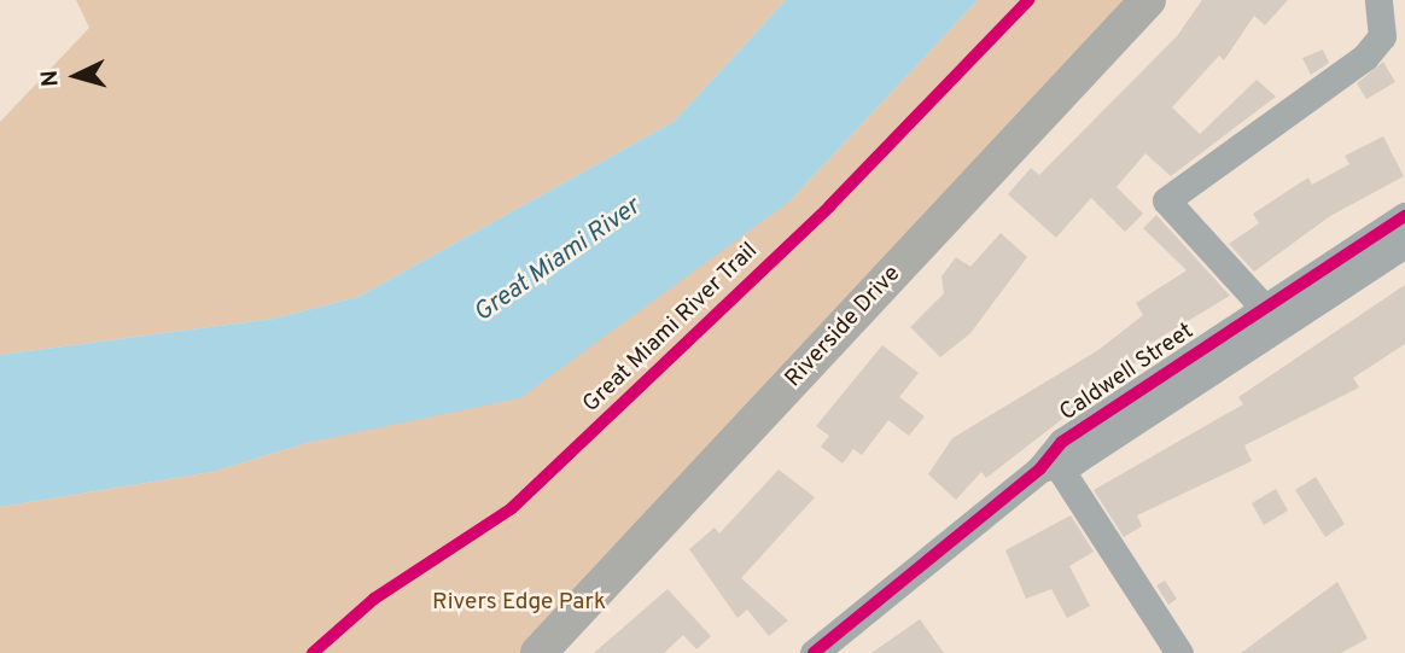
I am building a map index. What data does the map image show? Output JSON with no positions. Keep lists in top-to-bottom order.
{
  "streets": {
    "main road": ["Riverside Drive"],
    "street": ["Caldwell Street"],
    "cycle path": ["Great Miami River Trail"]
  },
  "water": ["Great Miami River"],
  "parks": ["Rivers Edge Park"],
  "north": "left"
}
